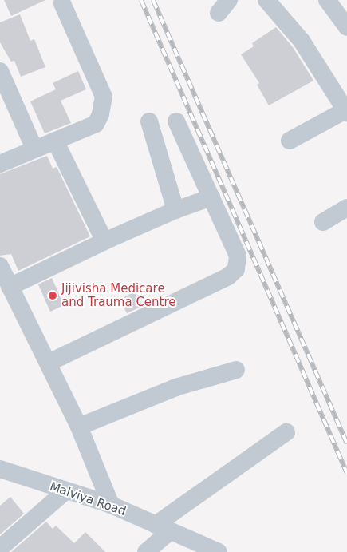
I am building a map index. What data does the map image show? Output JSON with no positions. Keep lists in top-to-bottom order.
{
  "streets": {
    "street": ["Malviya Road"]
  },
  "places": ["Jijivisha Medicare and Trauma Centre"]
}
